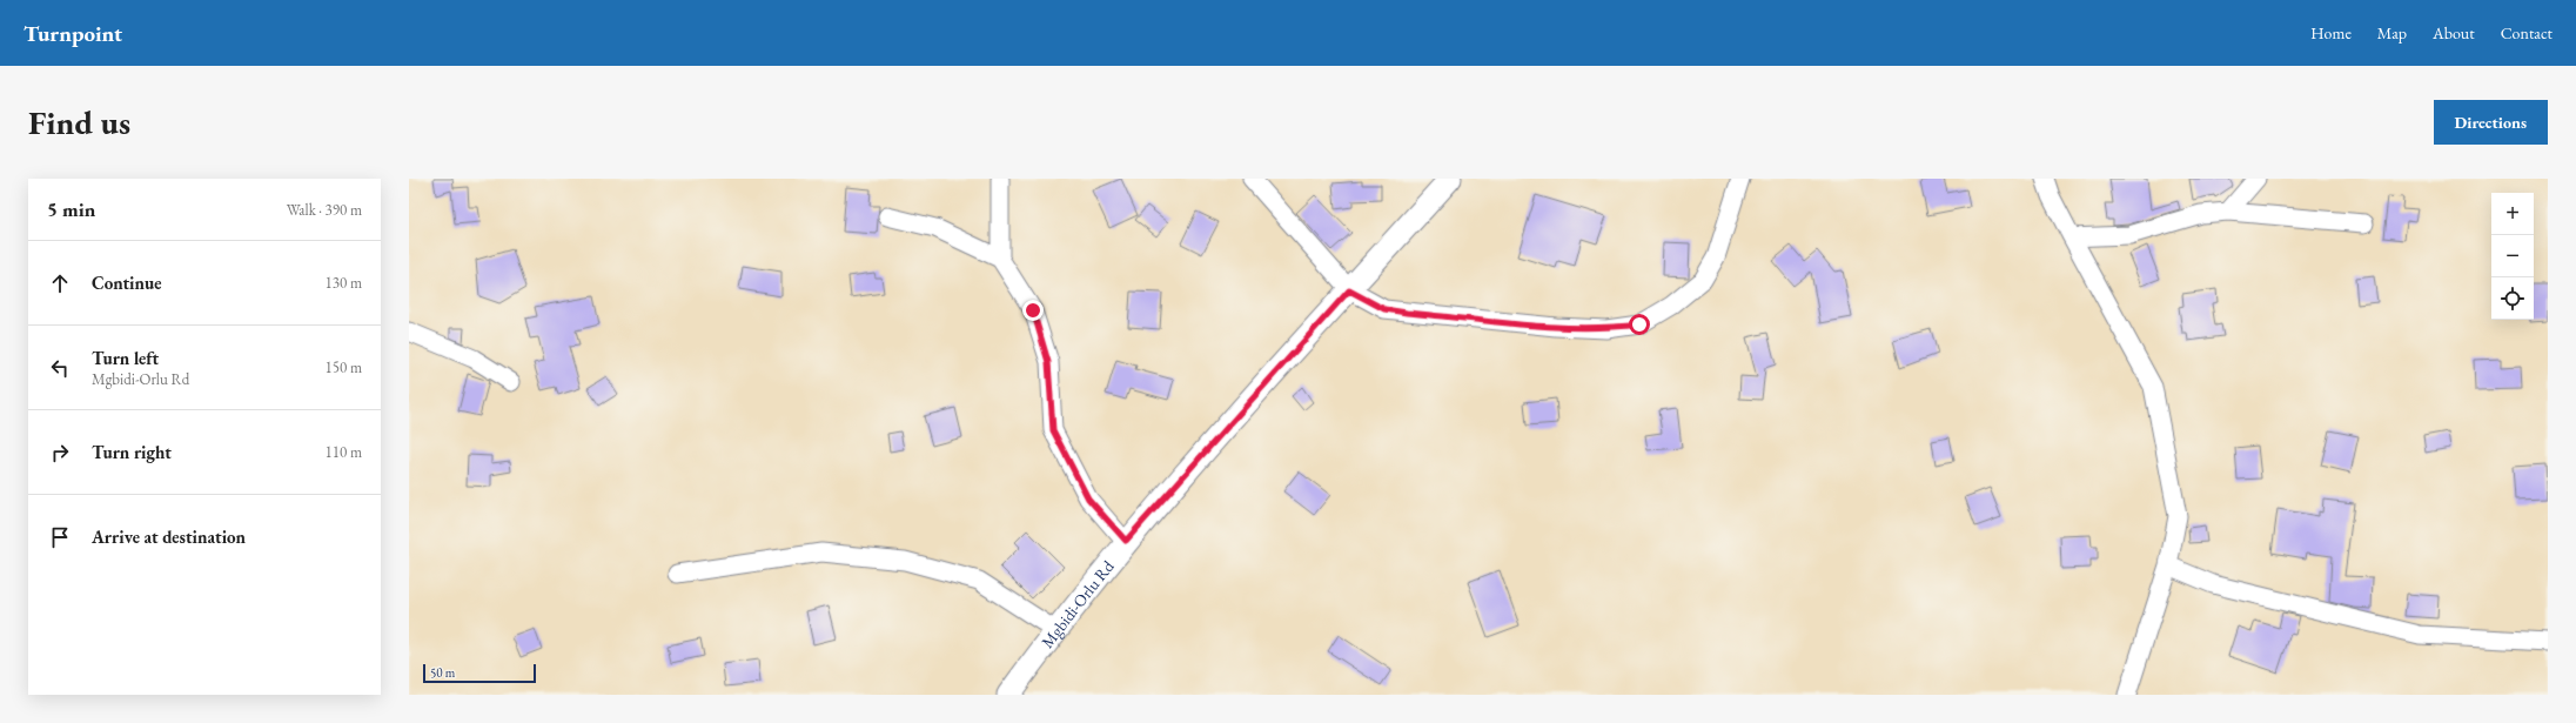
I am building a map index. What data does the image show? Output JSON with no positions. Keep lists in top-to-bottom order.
{
  "streets": {
    "main road": ["Mgbidi-Orlu Rd"]
  },
  "scale_bar": "50 m",
  "page": {
    "header": "Turnpoint",
    "nav": [
      "Home",
      "Map",
      "About",
      "Contact"
    ],
    "buttons": "Directions",
    "title": "Find us",
    "heading": ["5 min", "Walk · 390 m"],
    "map_buttons": ["+", "−"],
    "list": [
      ["Continue", "130 m"],
      ["Turn left", "Mgbidi-Orlu Rd", "150 m"],
      ["Turn right", "110 m"],
      "Arrive at destination"
    ],
    "scale": "50 m"
  }
}
